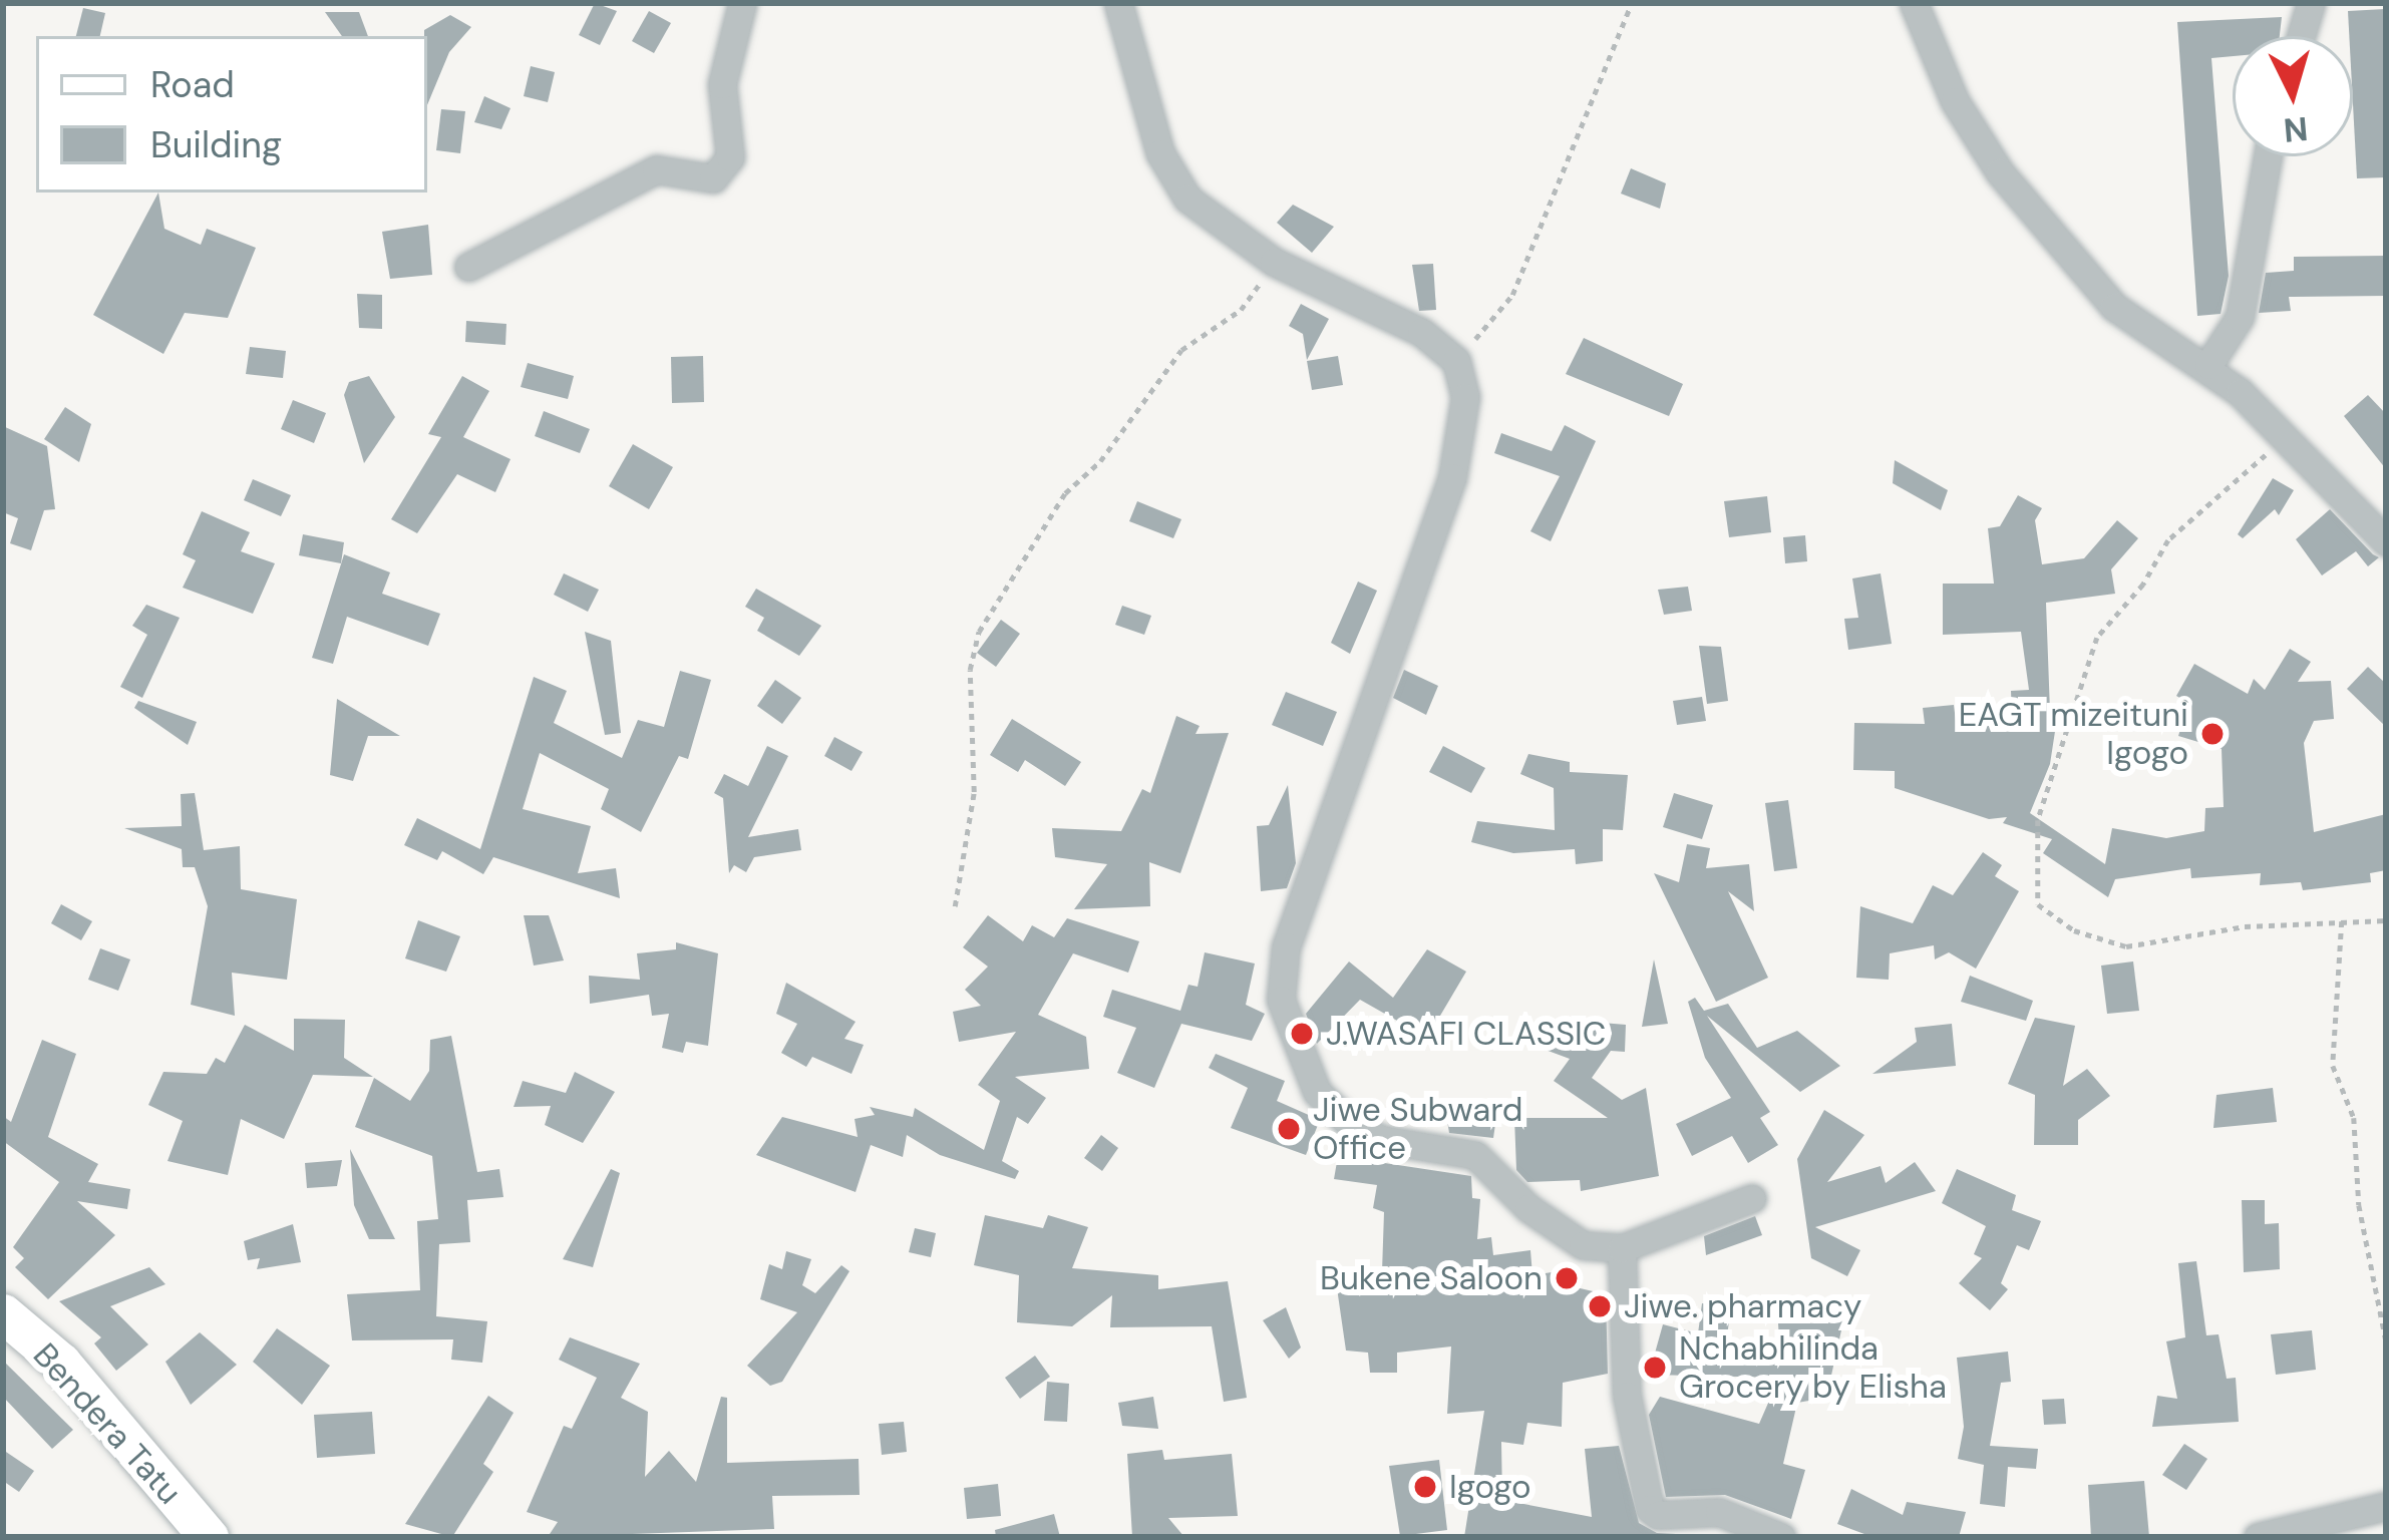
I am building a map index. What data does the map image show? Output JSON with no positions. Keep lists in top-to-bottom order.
{
  "streets": {
    "main road": ["Bendera Tatu"]
  },
  "places": [
    "EAGT mizeituni Igogo",
    "J.WASAFI CLASSIC",
    "Jiwe Subward Office",
    "Bukene Saloon",
    "Jiwe. pharmacy",
    "Nchabhilinda Grocery by Elisha",
    "Igogo"
  ],
  "legend": ["Road", "Building"],
  "north": "bottom"
}
